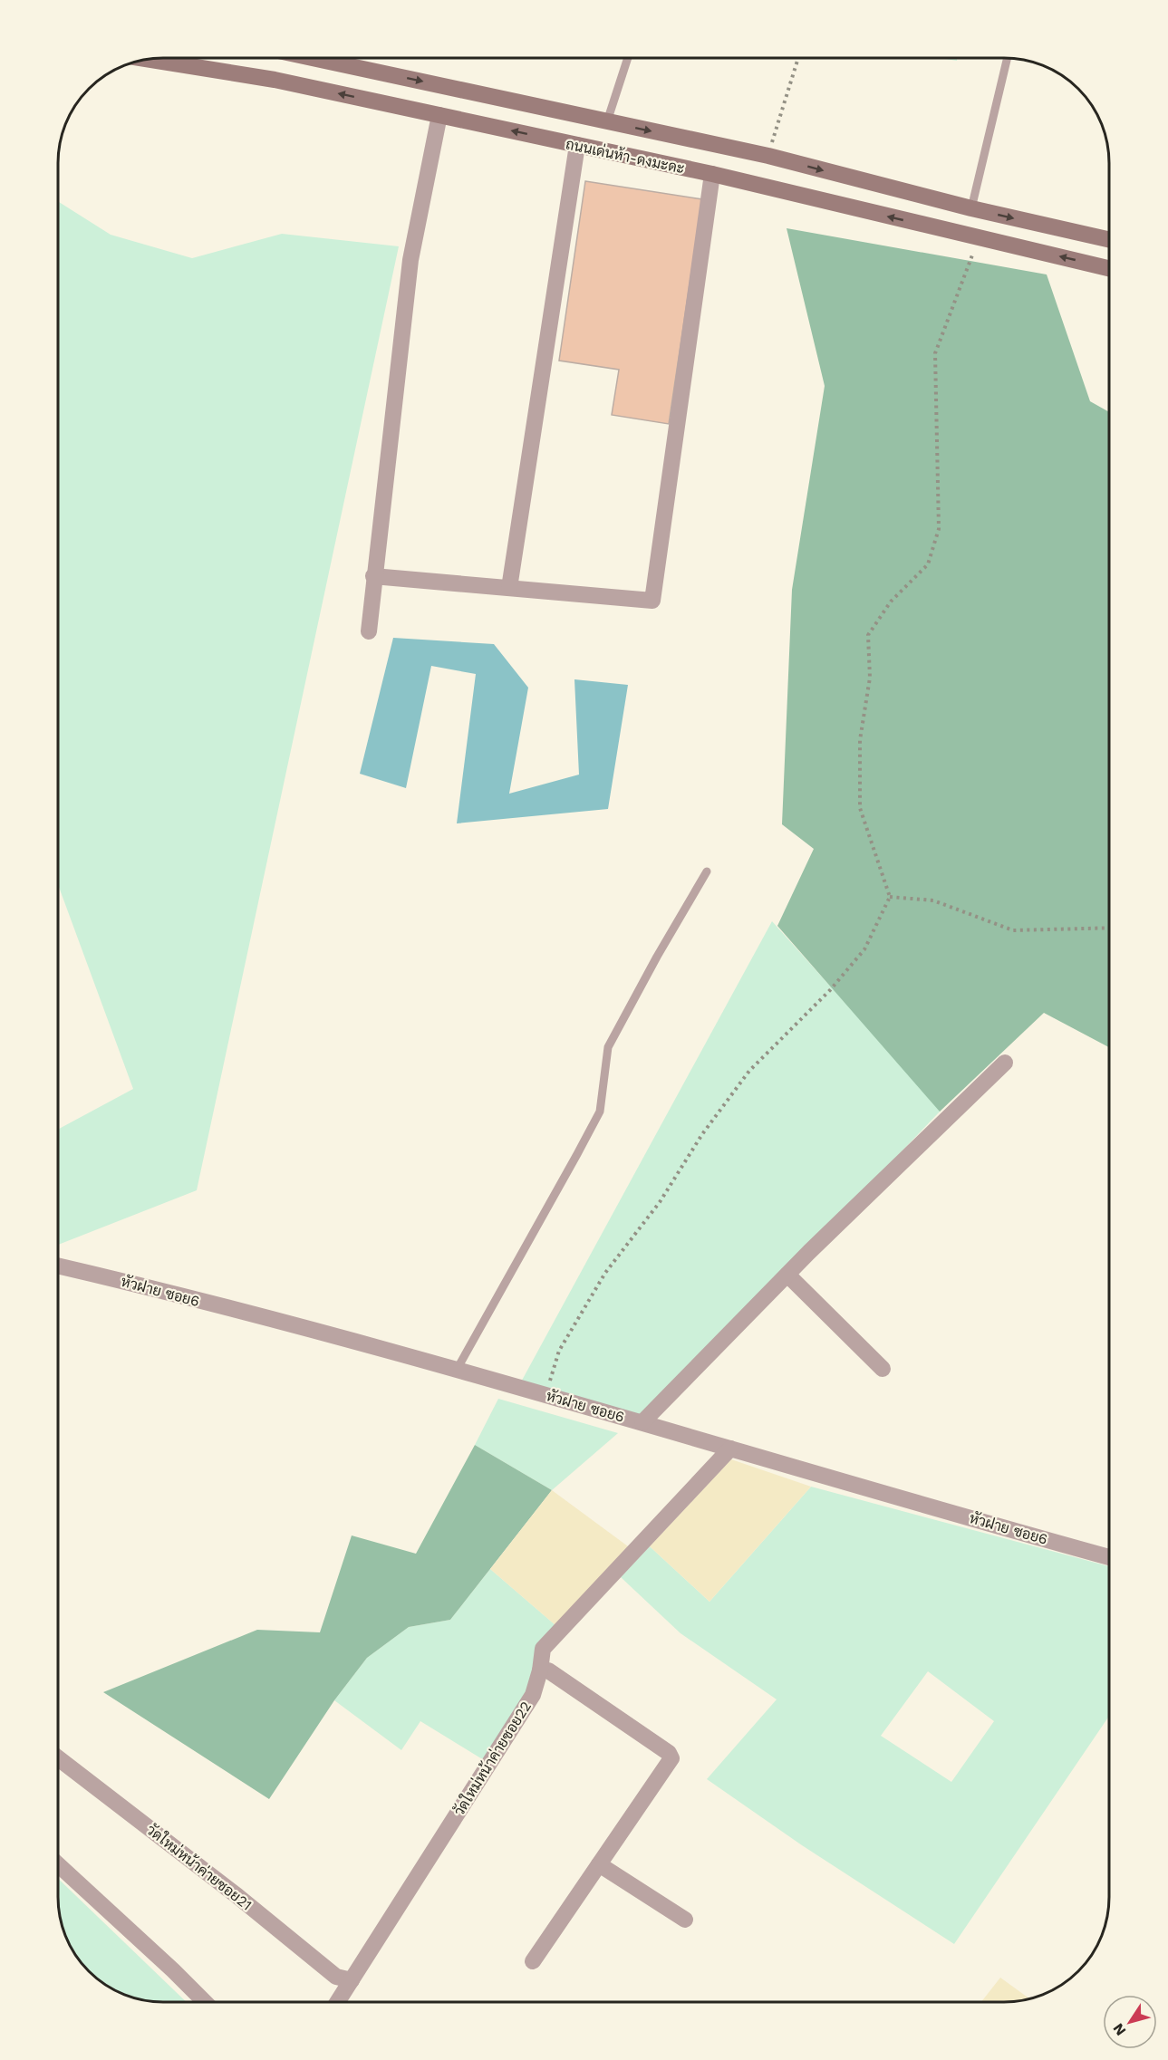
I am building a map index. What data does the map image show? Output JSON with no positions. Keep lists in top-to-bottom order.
{
  "streets": {
    "main road": ["ถนนเด่นห้า-ดงมะดะ"],
    "street": ["หัวฝาย ซอย6", "วัดใหม่หน้าค่ายซอย22", "วัดใหม่หน้าค่ายซอย21"]
  },
  "crossings": [
    ["หัวฝาย ซอย6", "วัดใหม่หน้าค่ายซอย22"],
    ["วัดใหม่หน้าค่ายซอย22", "วัดใหม่หน้าค่ายซอย21"]
  ],
  "north": "bottom left"
}
